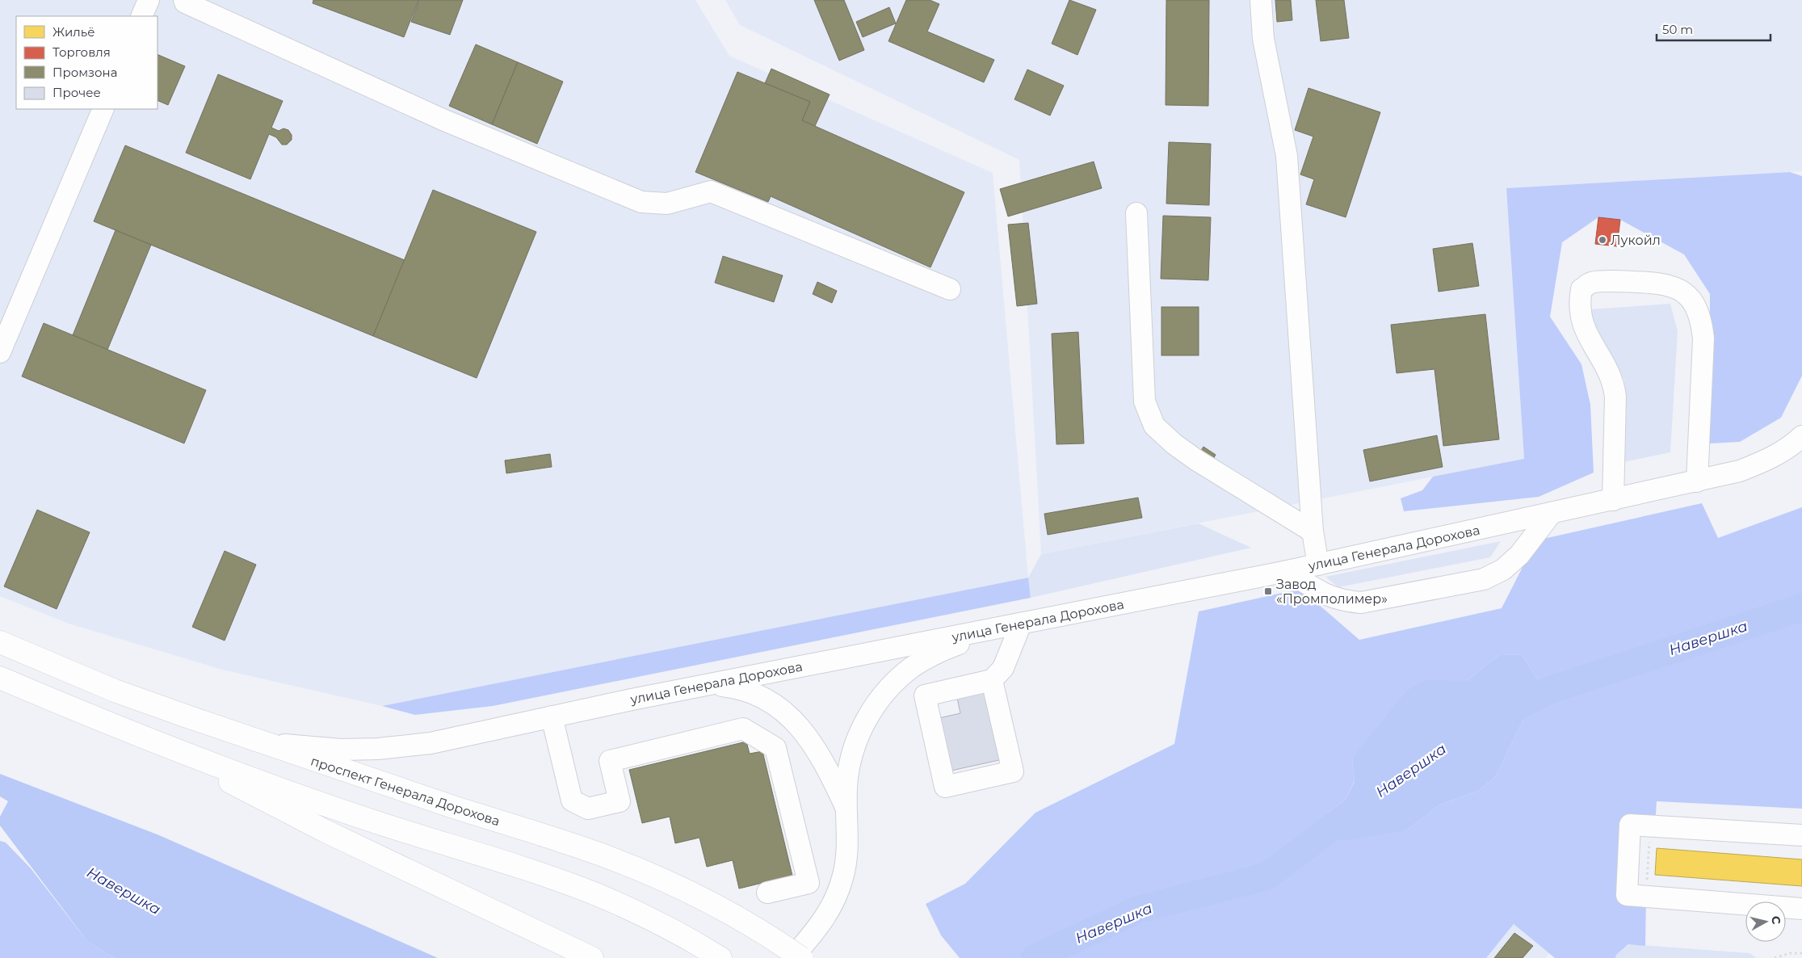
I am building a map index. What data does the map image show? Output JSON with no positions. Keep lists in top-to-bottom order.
{
  "streets": {
    "main road": ["проспект Генерала Дорохова"],
    "street": ["улица Генерала Дорохова"]
  },
  "crossings": [
    ["улица Генерала Дорохова", "проспект Генерала Дорохова"]
  ],
  "water": ["Навершка"],
  "places": {
    "other": ["Лукойл"],
    "transit": ["Завод «Промполимер»"]
  },
  "legend": [
    "Жильё",
    "Торговля",
    "Промзона",
    "Прочее"
  ],
  "scale_bar": "50 m",
  "north": "right"
}
